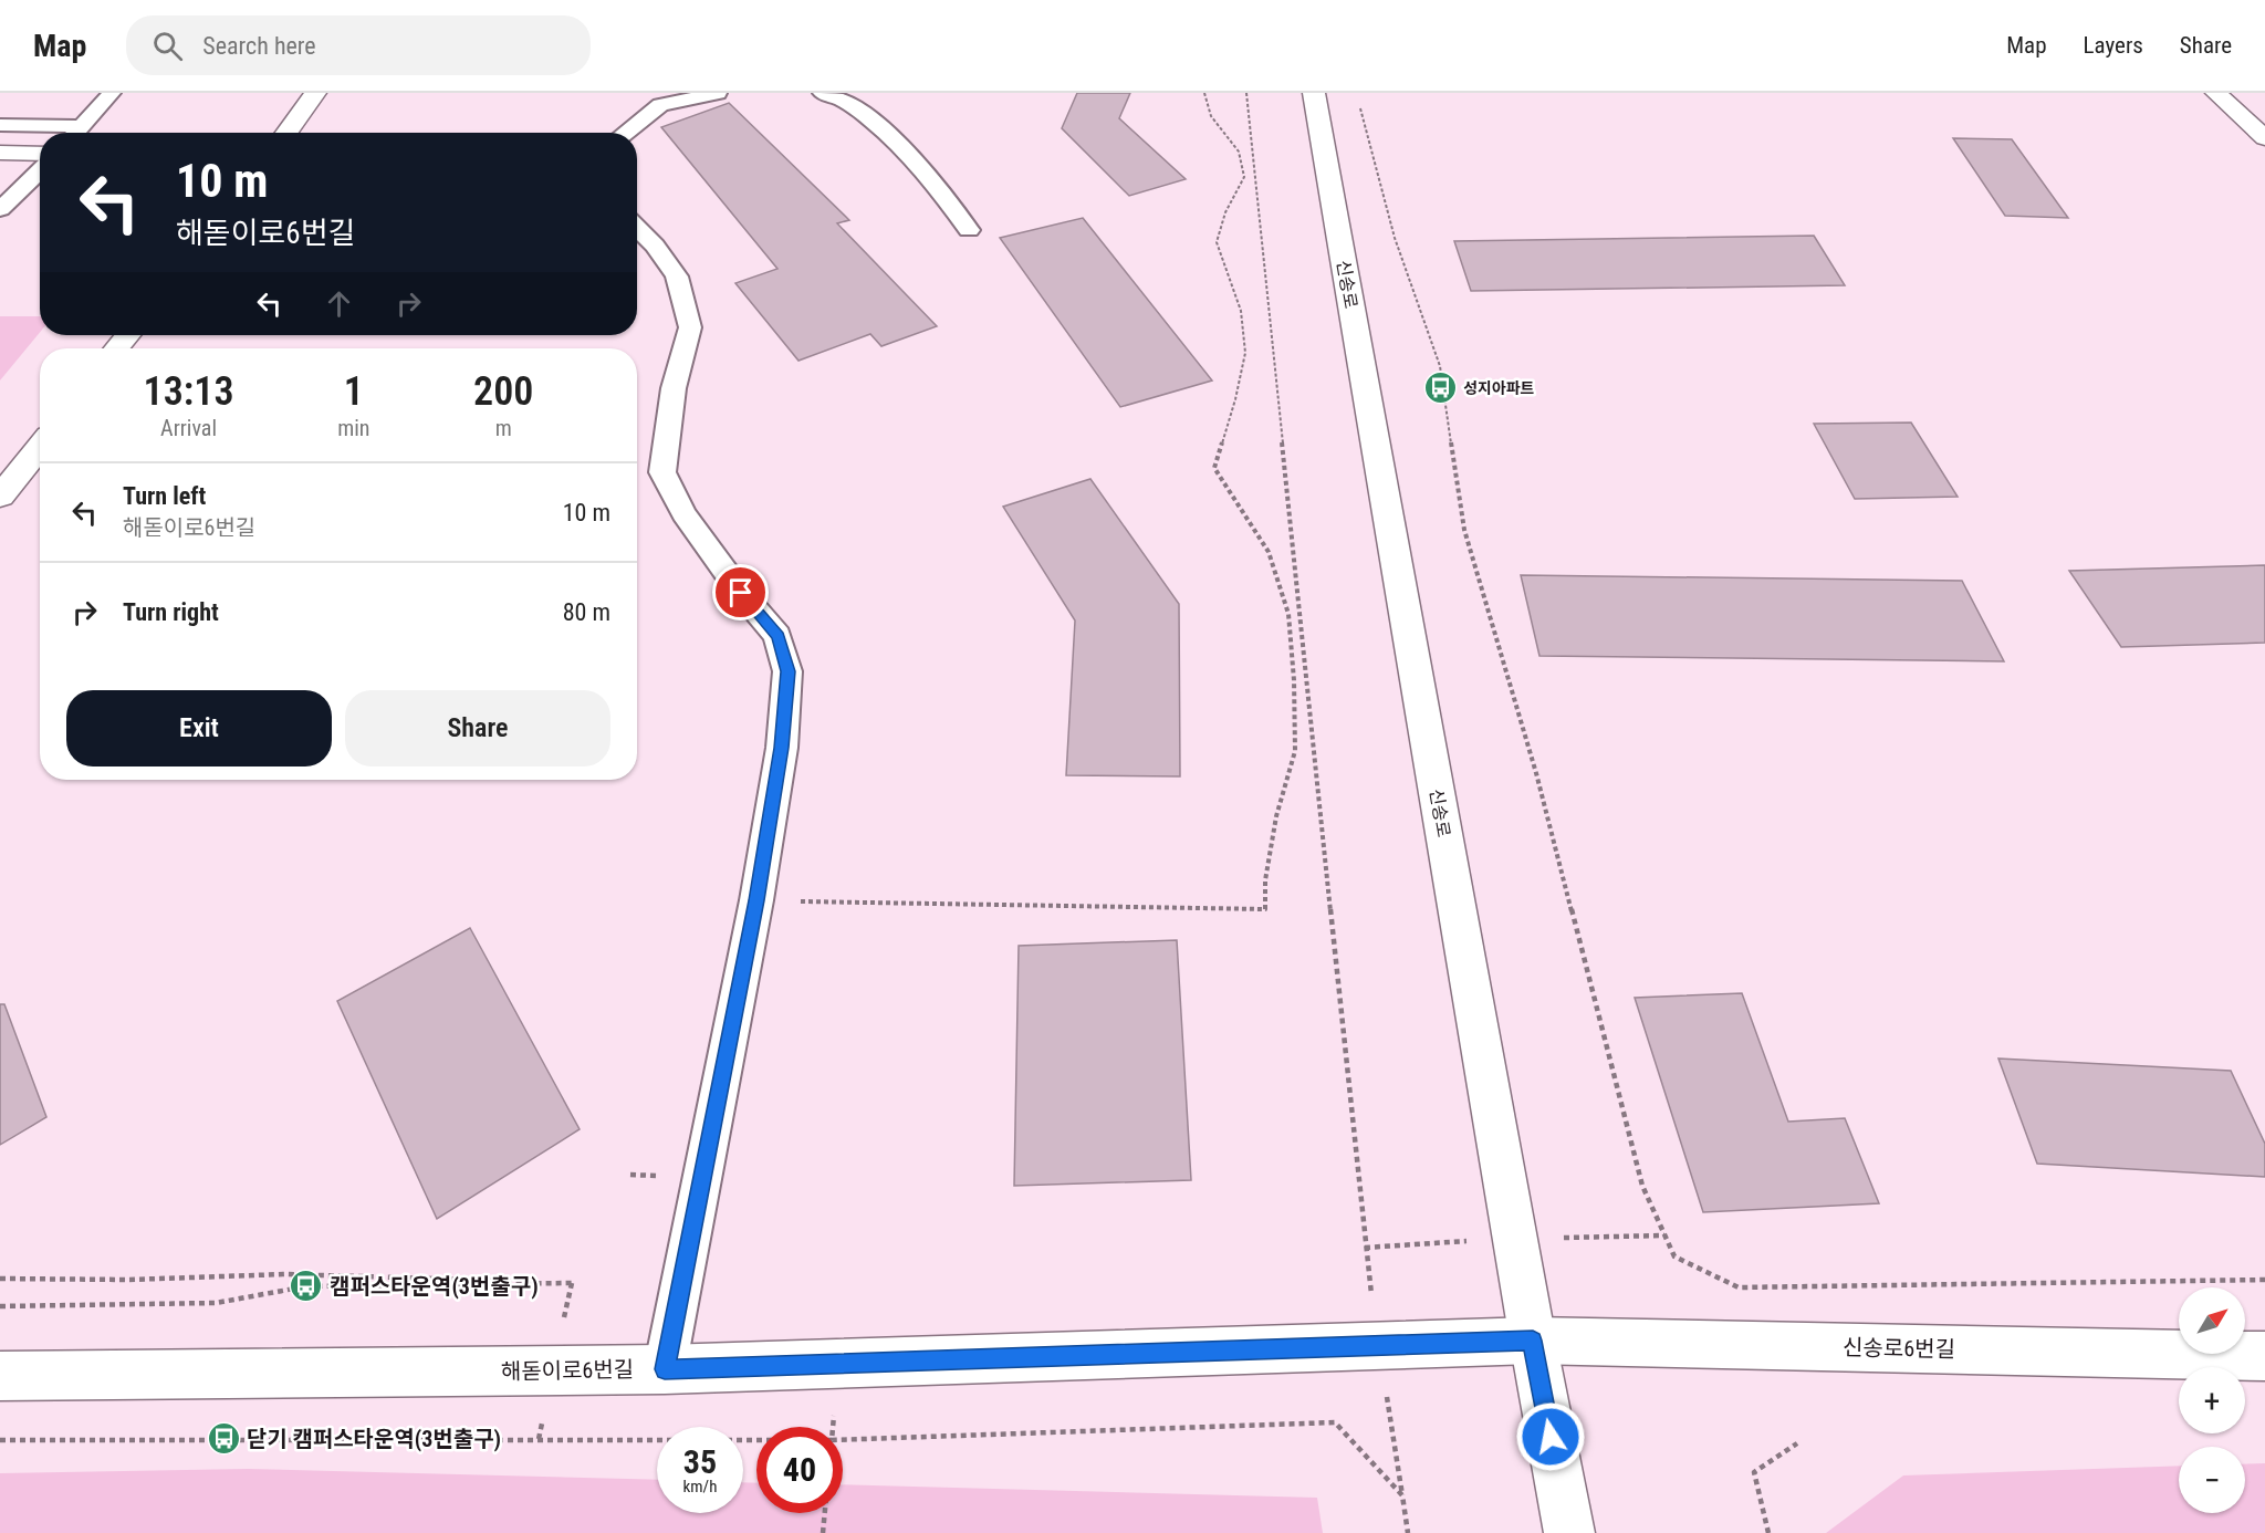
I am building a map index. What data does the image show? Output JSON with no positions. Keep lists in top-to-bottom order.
{
  "streets": {
    "street": ["신송로", "신송로6번길", "해돋이로6번길"]
  },
  "crossings": [
    ["신송로", "신송로6번길"],
    ["신송로", "해돋이로6번길"],
    ["신송로6번길", "해돋이로6번길"]
  ],
  "places": {
    "bus stop": ["성지아파트", "캠퍼스타운역(3번출구)", "닫기 캠퍼스타운역(3번출구)"]
  },
  "north": "top right",
  "page": {
    "header": "Map",
    "search": "Search here",
    "nav": ["Map", "Layers", "Share"],
    "turn": ["10 m", "해돋이로6번길"],
    "eta": [
      "13:13",
      "Arrival",
      "1",
      "min",
      "200",
      "m"
    ],
    "list": [
      {
        "name": "Turn left",
        "note": "해돋이로6번길",
        "value": "10 m"
      },
      {
        "name": "Turn right",
        "value": "80 m"
      }
    ],
    "buttons": ["Exit", "Share"],
    "map_buttons": ["+", "−"],
    "speed": "35 km/h",
    "limit": "40"
  }
}
